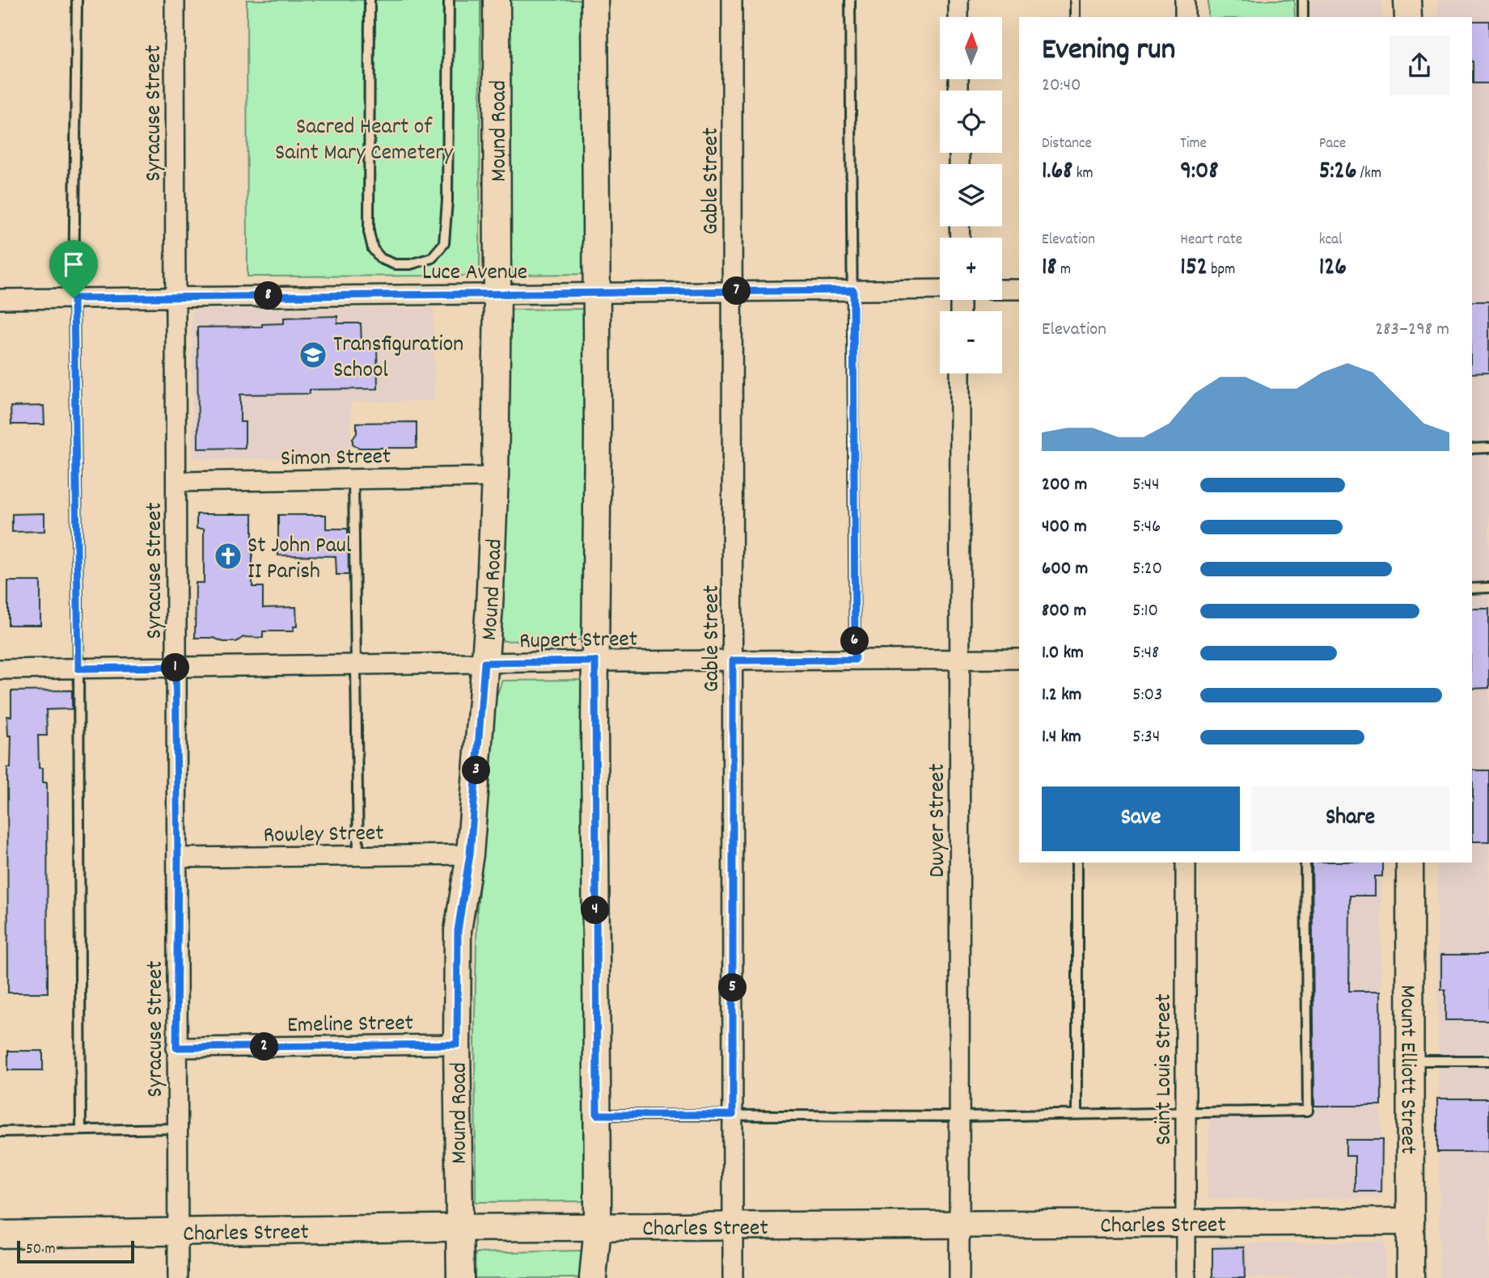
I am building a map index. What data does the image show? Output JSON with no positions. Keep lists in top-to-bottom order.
{
  "streets": {
    "main road": ["Mound Road", "Mount Elliott Street", "Charles Street"],
    "street": [
      "Syracuse Street",
      "Gable Street",
      "Luce Avenue",
      "Simon Street",
      "Rupert Street",
      "Dwyer Street",
      "Rowley Street",
      "Emeline Street",
      "Saint Louis Street"
    ]
  },
  "crossings": [
    ["Syracuse Street", "Luce Avenue"],
    ["Syracuse Street", "Simon Street"],
    ["Syracuse Street", "Rupert Street"],
    ["Syracuse Street", "Rowley Street"],
    ["Syracuse Street", "Emeline Street"],
    ["Syracuse Street", "Charles Street"],
    ["Mound Road", "Luce Avenue"],
    ["Mound Road", "Simon Street"],
    ["Mound Road", "Rupert Street"],
    ["Mound Road", "Rowley Street"],
    ["Mound Road", "Emeline Street"],
    ["Mound Road", "Charles Street"],
    ["Gable Street", "Luce Avenue"],
    ["Gable Street", "Rupert Street"],
    ["Gable Street", "Charles Street"],
    ["Rupert Street", "Dwyer Street"],
    ["Dwyer Street", "Charles Street"],
    ["Saint Louis Street", "Charles Street"],
    ["Mount Elliott Street", "Charles Street"]
  ],
  "parks": ["Sacred Heart of Saint Mary Cemetery"],
  "places": {
    "school or university": ["Transfiguration School"],
    "church": ["St John Paul II Parish"]
  },
  "scale_bar": "50 m",
  "north": "top",
  "page": {
    "map_buttons": ["+", "−"],
    "heading": ["Evening run", "20:40"],
    "stats": [
      ["Distance", "1.68 km"],
      ["Time", "9:08"],
      ["Pace", "5:26 /km"],
      ["Elevation", "18 m"],
      ["Heart rate", "152 bpm"],
      ["kcal", "126"]
    ],
    "pins": [
      "7",
      "8",
      "6",
      "1",
      "3",
      "4",
      "5",
      "2"
    ],
    "chart": ["Elevation", "283–298 m"],
    "list": [
      {
        "name": "200 m",
        "note": "5:44"
      },
      {
        "name": "400 m",
        "note": "5:46"
      },
      {
        "name": "600 m",
        "note": "5:20"
      },
      {
        "name": "800 m",
        "note": "5:10"
      },
      {
        "name": "1.0 km",
        "note": "5:48"
      },
      {
        "name": "1.2 km",
        "note": "5:03"
      },
      {
        "name": "1.4 km",
        "note": "5:34"
      }
    ],
    "buttons": ["Save", "Share"],
    "scale": "50 m"
  }
}
